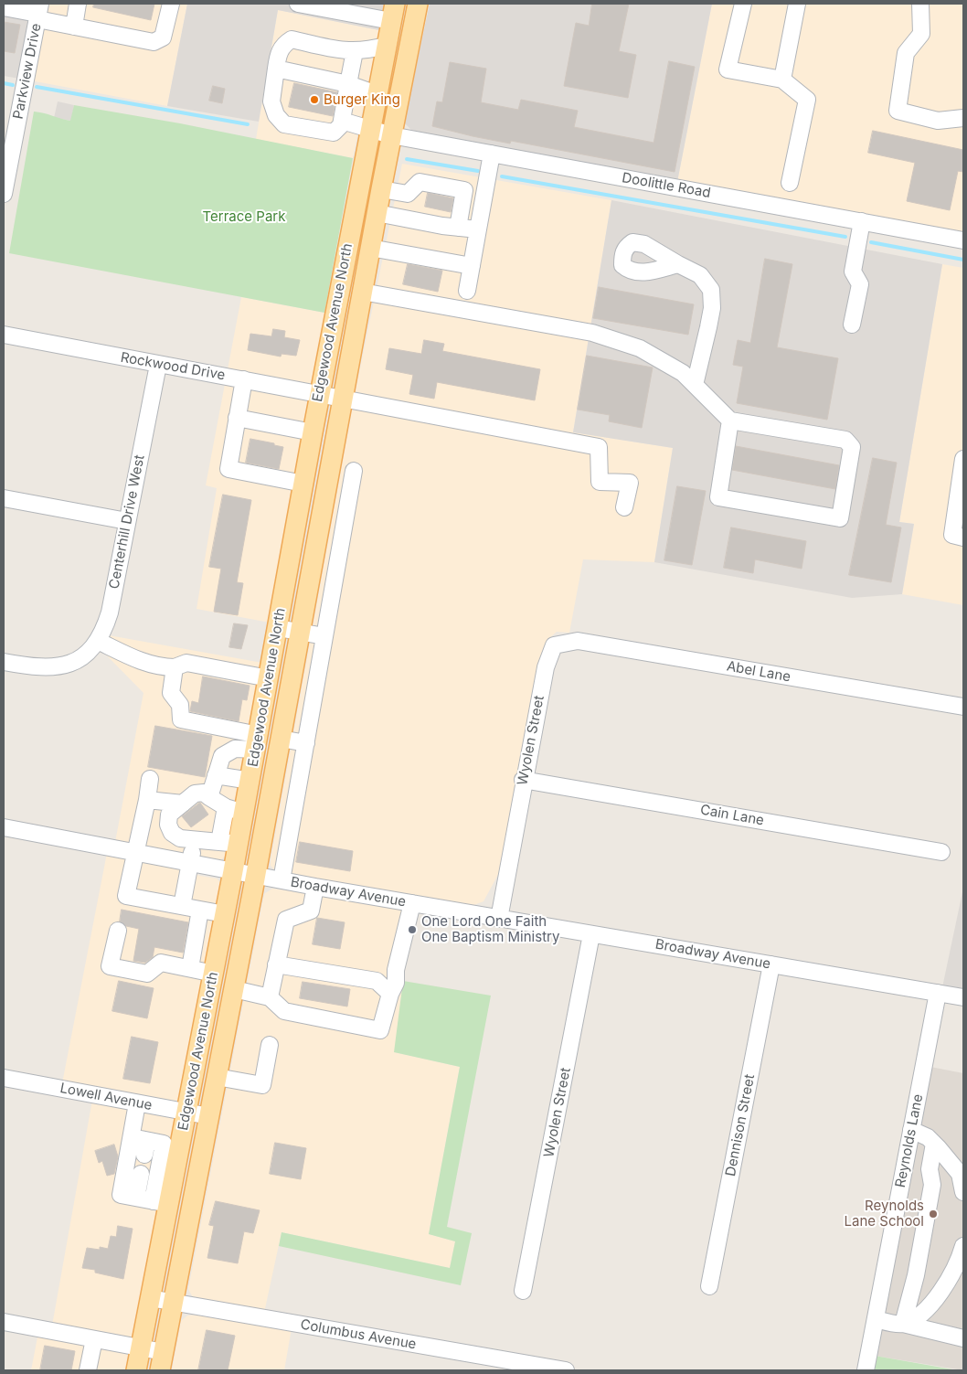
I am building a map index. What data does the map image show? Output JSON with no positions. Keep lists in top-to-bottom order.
{
  "streets": {
    "main road": ["Edgewood Avenue North"],
    "street": [
      "Parkview Drive",
      "Doolittle Road",
      "Rockwood Drive",
      "Centerhill Drive West",
      "Abel Lane",
      "Wyolen Street",
      "Cain Lane",
      "Broadway Avenue",
      "Lowell Avenue",
      "Dennison Street",
      "Reynolds Lane",
      "Columbus Avenue"
    ]
  },
  "crossings": [
    ["Doolittle Road", "Edgewood Avenue North"],
    ["Edgewood Avenue North", "Rockwood Drive"],
    ["Edgewood Avenue North", "Broadway Avenue"],
    ["Edgewood Avenue North", "Lowell Avenue"],
    ["Edgewood Avenue North", "Columbus Avenue"],
    ["Rockwood Drive", "Centerhill Drive West"],
    ["Abel Lane", "Wyolen Street"],
    ["Wyolen Street", "Cain Lane"],
    ["Wyolen Street", "Broadway Avenue"],
    ["Broadway Avenue", "Dennison Street"],
    ["Broadway Avenue", "Reynolds Lane"]
  ],
  "parks": ["Terrace Park"],
  "places": ["Burger King", "One Lord One Faith One Baptism Ministry", "Reynolds Lane School"]
}
